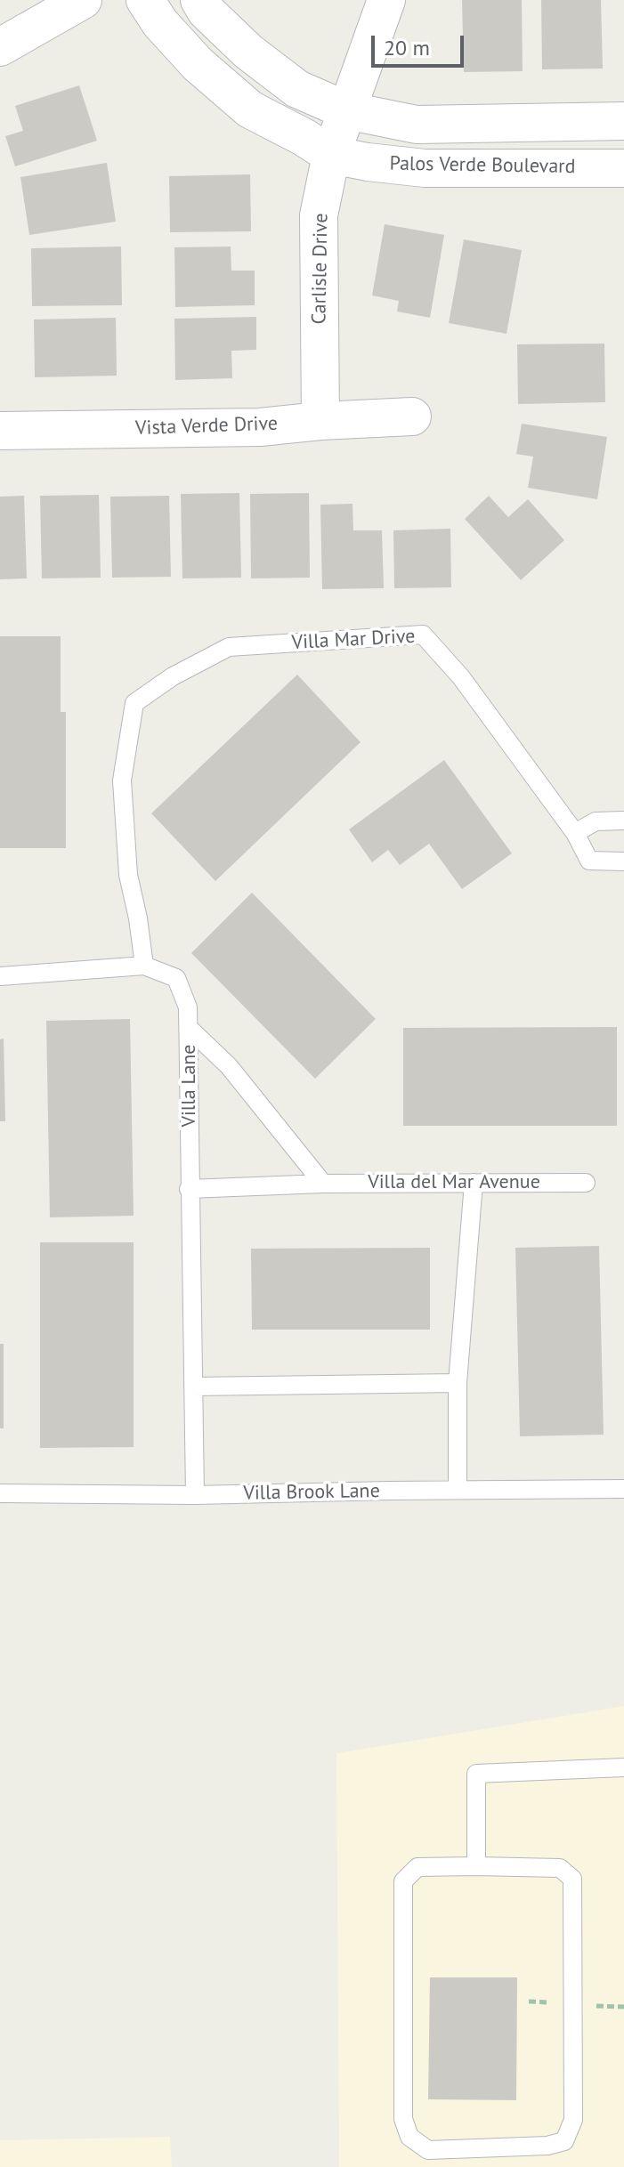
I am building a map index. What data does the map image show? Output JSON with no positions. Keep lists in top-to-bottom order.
{
  "streets": {
    "street": ["Palos Verde Boulevard", "Carlisle Drive", "Vista Verde Drive"],
    "lane": [
      "Villa Mar Drive",
      "Villa Lane",
      "Villa del Mar Avenue",
      "Villa Brook Lane"
    ]
  },
  "crossings": [
    ["Palos Verde Boulevard", "Carlisle Drive"],
    ["Carlisle Drive", "Vista Verde Drive"],
    ["Villa Mar Drive", "Villa Lane"],
    ["Villa Lane", "Villa del Mar Avenue"],
    ["Villa Lane", "Villa Brook Lane"]
  ],
  "scale_bar": "20 m"
}
